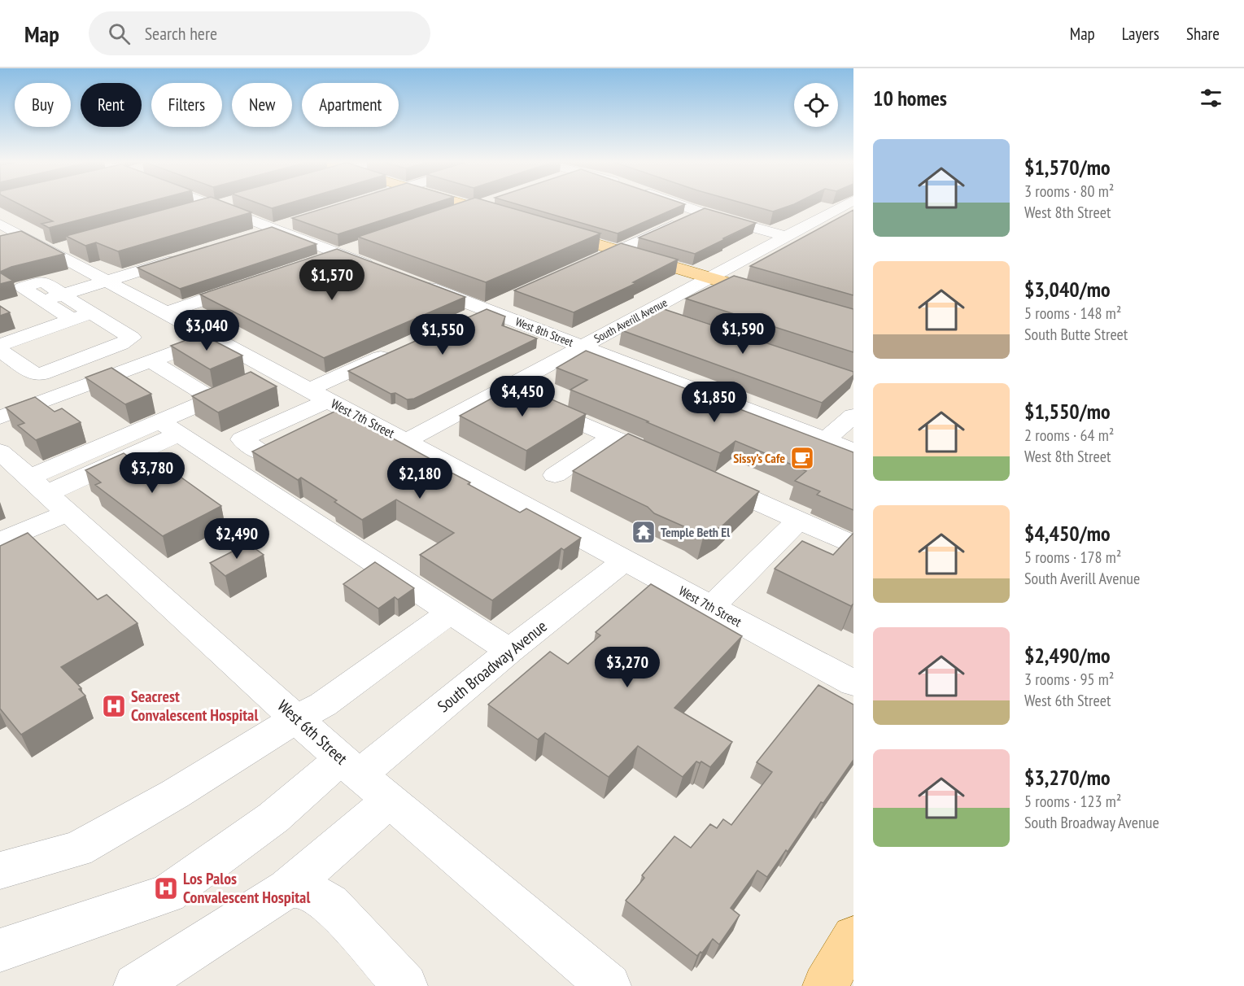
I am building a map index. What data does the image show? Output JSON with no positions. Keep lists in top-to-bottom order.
{
  "streets": {
    "street": [
      "South Averill Avenue",
      "West 8th Street",
      "West 7th Street",
      "South Broadway Avenue",
      "West 6th Street"
    ]
  },
  "crossings": [
    ["South Averill Avenue", "West 8th Street"],
    ["South Averill Avenue", "West 7th Street"],
    ["West 7th Street", "South Broadway Avenue"],
    ["South Broadway Avenue", "West 6th Street"]
  ],
  "places": {
    "cafe": ["Sissy’s Cafe"],
    "temple": ["Temple Beth El"],
    "hospital": ["Seacrest Convalescent Hospital", "Los Palos Convalescent Hospital"]
  },
  "page": {
    "header": "Map",
    "search": "Search here",
    "nav": ["Map", "Layers", "Share"],
    "heading": "10 homes",
    "chip": [
      "Buy",
      "Rent",
      "Filters",
      "New",
      "Apartment"
    ],
    "list": [
      {
        "name": "$1,570/mo",
        "note": "3 rooms · 80 m² · West 8th Street"
      },
      {
        "name": "$3,040/mo",
        "note": "5 rooms · 148 m² · South Butte Street"
      },
      {
        "name": "$1,550/mo",
        "note": "2 rooms · 64 m² · West 8th Street"
      },
      {
        "name": "$4,450/mo",
        "note": "5 rooms · 178 m² · South Averill Avenue"
      },
      {
        "name": "$2,490/mo",
        "note": "3 rooms · 95 m² · West 6th Street"
      },
      {
        "name": "$3,270/mo",
        "note": "5 rooms · 123 m² · South Broadway Avenue"
      }
    ],
    "price": [
      "$1,570",
      "$3,040",
      "$1,590",
      "$1,550",
      "$4,450",
      "$1,850",
      "$3,780",
      "$2,180",
      "$2,490",
      "$3,270"
    ]
  }
}
